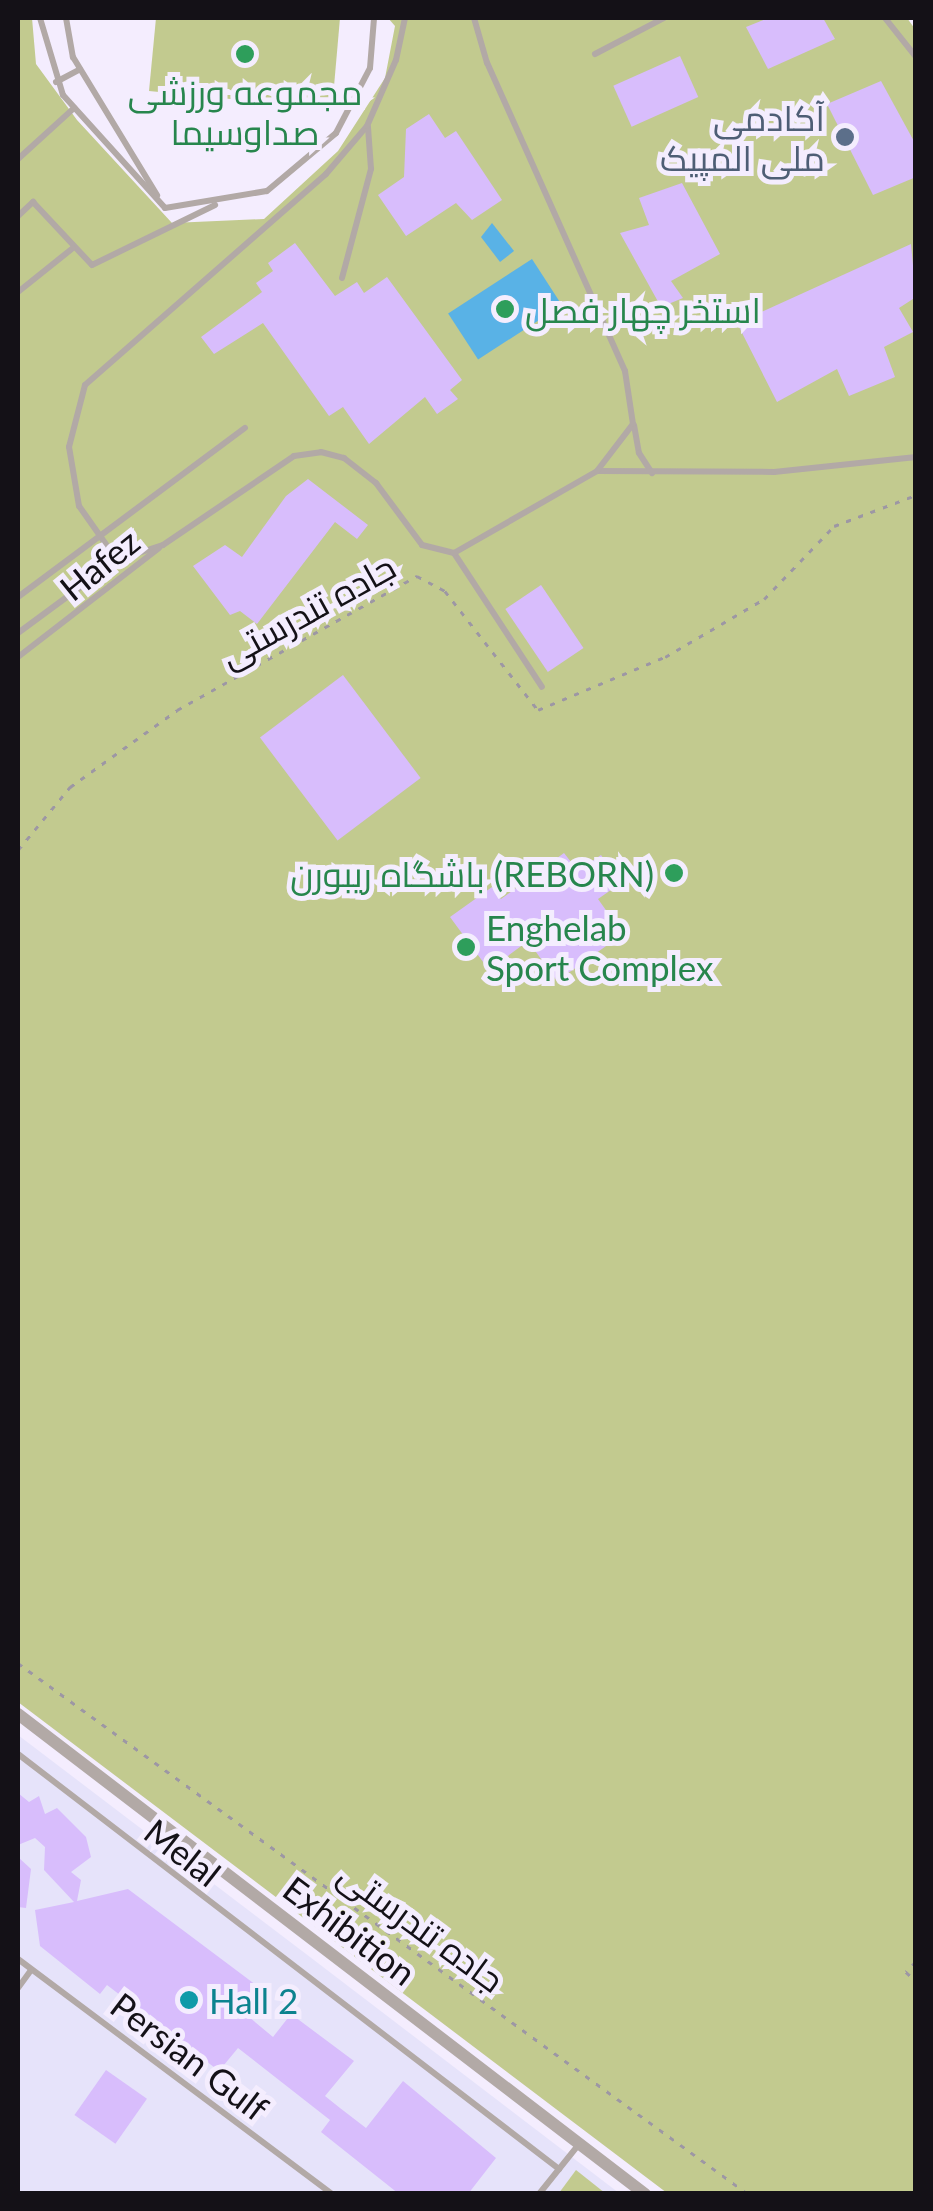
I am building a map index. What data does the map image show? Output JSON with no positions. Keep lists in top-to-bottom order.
{
  "streets": {
    "street": ["Exhibition"],
    "lane": ["Hafez", "Melal", "Persian Gulf"],
    "path": ["جاده تندرستی"]
  },
  "places": [
    "مجموعه ورزشی صداوسیما",
    "آکادمی ملی المپیک",
    "استخر چهار فصل",
    "باشگاه ریبورن (REBORN)",
    "Enghelab Sport Complex",
    "Hall 2"
  ]
}
